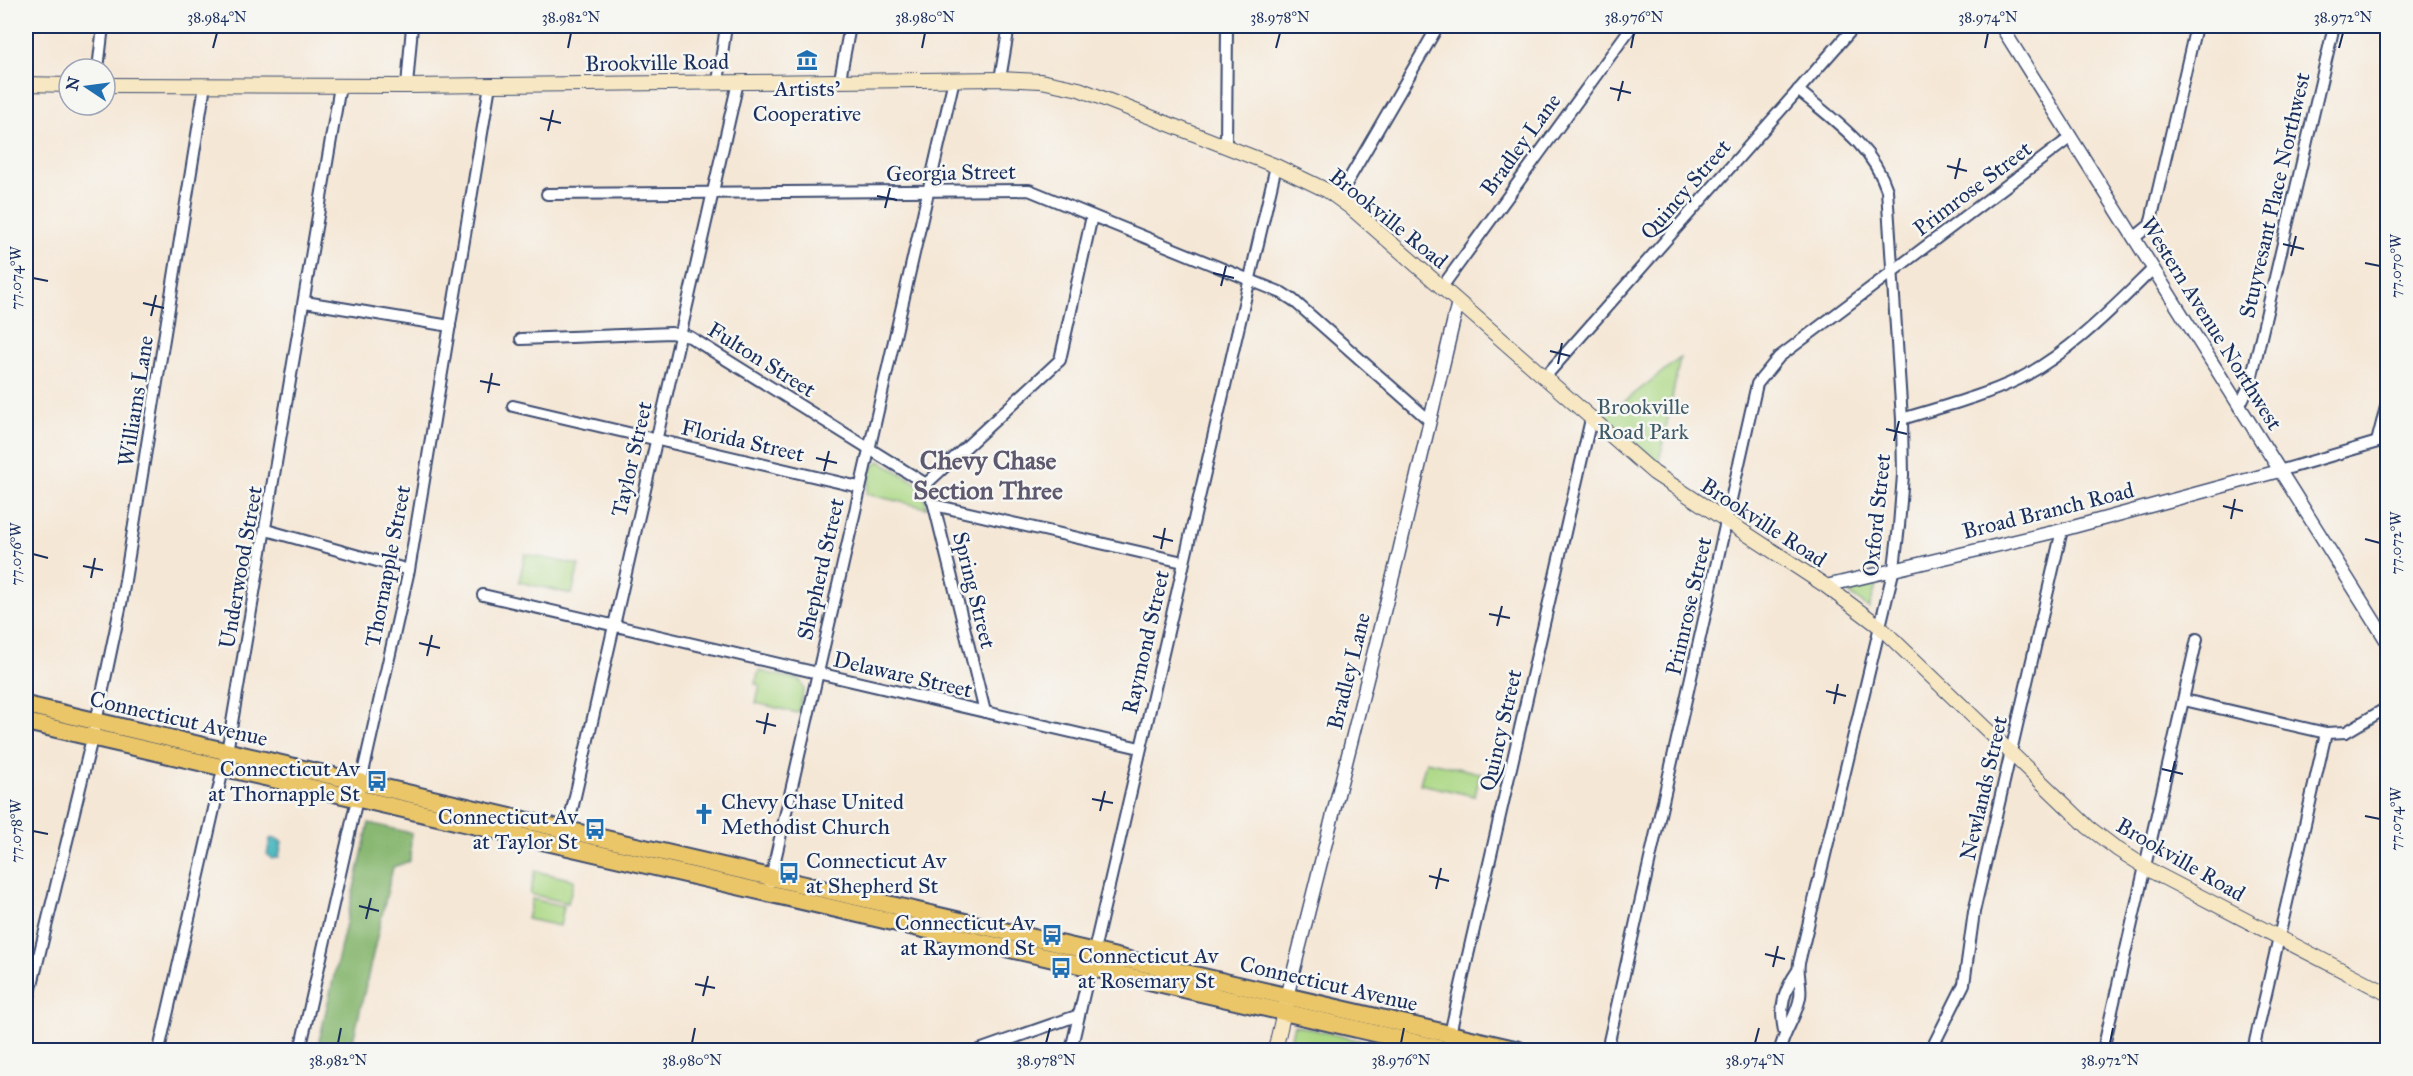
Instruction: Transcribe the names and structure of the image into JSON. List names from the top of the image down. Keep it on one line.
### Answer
{"streets":{"main road":["Brookville Road","Bradley Lane","Connecticut Avenue"],"street":["Georgia Street","Primrose Street","Quincy Street","Stuyvesant Place Northwest","Western Avenue Northwest","Fulton Street","Williams Lane","Florida Street","Taylor Street","Broad Branch Road","Oxford Street","Thornapple Street","Underwood Street","Shepherd Street","Spring Street","Raymond Street","Delaware Street","Newlands Street"]},"crossings":[["Brookville Road","Bradley Lane"],["Brookville Road","Primrose Street"],["Brookville Road","Quincy Street"],["Brookville Road","Williams Lane"],["Brookville Road","Taylor Street"],["Brookville Road","Broad Branch Road"],["Brookville Road","Oxford Street"],["Brookville Road","Thornapple Street"],["Brookville Road","Underwood Street"],["Brookville Road","Shepherd Street"],["Brookville Road","Raymond Street"],["Brookville Road","Newlands Street"],["Bradley Lane","Georgia Street"],["Bradley Lane","Connecticut Avenue"],["Georgia Street","Taylor Street"],["Georgia Street","Shepherd Street"],["Georgia Street","Raymond Street"],["Primrose Street","Western Avenue Northwest"],["Primrose Street","Oxford Street"],["Quincy Street","Oxford Street"],["Quincy Street","Connecticut Avenue"],["Stuyvesant Place Northwest","Western Avenue Northwest"],["Western Avenue Northwest","Broad Branch Road"],["Fulton Street","Taylor Street"],["Fulton Street","Shepherd Street"],["Fulton Street","Spring Street"],["Williams Lane","Connecticut Avenue"],["Florida Street","Taylor Street"],["Florida Street","Shepherd Street"],["Taylor Street","Delaware Street"],["Taylor Street","Connecticut Avenue"],["Broad Branch Road","Oxford Street"],["Broad Branch Road","Newlands Street"],["Thornapple Street","Connecticut Avenue"],["Underwood Street","Connecticut Avenue"],["Shepherd Street","Delaware Street"],["Shepherd Street","Connecticut Avenue"],["Spring Street","Delaware Street"],["Raymond Street","Delaware Street"],["Raymond Street","Connecticut Avenue"]],"districts":["Chevy Chase Section Three"],"parks":["Brookville Road Park"],"places":{"museum":["Artists' Cooperative"],"bus stop":["Connecticut Av at Thornapple St","Connecticut Av at Taylor St","Connecticut Av at Shepherd St","Connecticut Av at Raymond St","Connecticut Av at Rosemary St"],"church":["Chevy Chase United Methodist Church"]},"north":"left","coordinates":["38.984°N","38.982°N","38.980°N","38.978°N","38.976°N","38.974°N","38.972°N","77.070°W","77.074°W","77.072°W","77.076°W","77.078°W"]}
